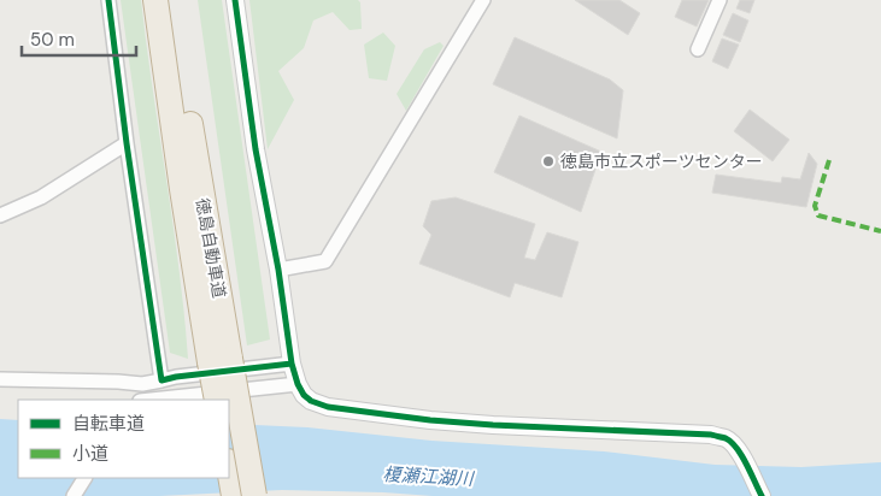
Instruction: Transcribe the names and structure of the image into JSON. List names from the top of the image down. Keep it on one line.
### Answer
{"streets":{"highway":["徳島自動車道"]},"water":["榎瀬江湖川"],"places":["徳島市立スポーツセンター"],"legend":["自転車道","小道"],"scale_bar":"50 m"}
